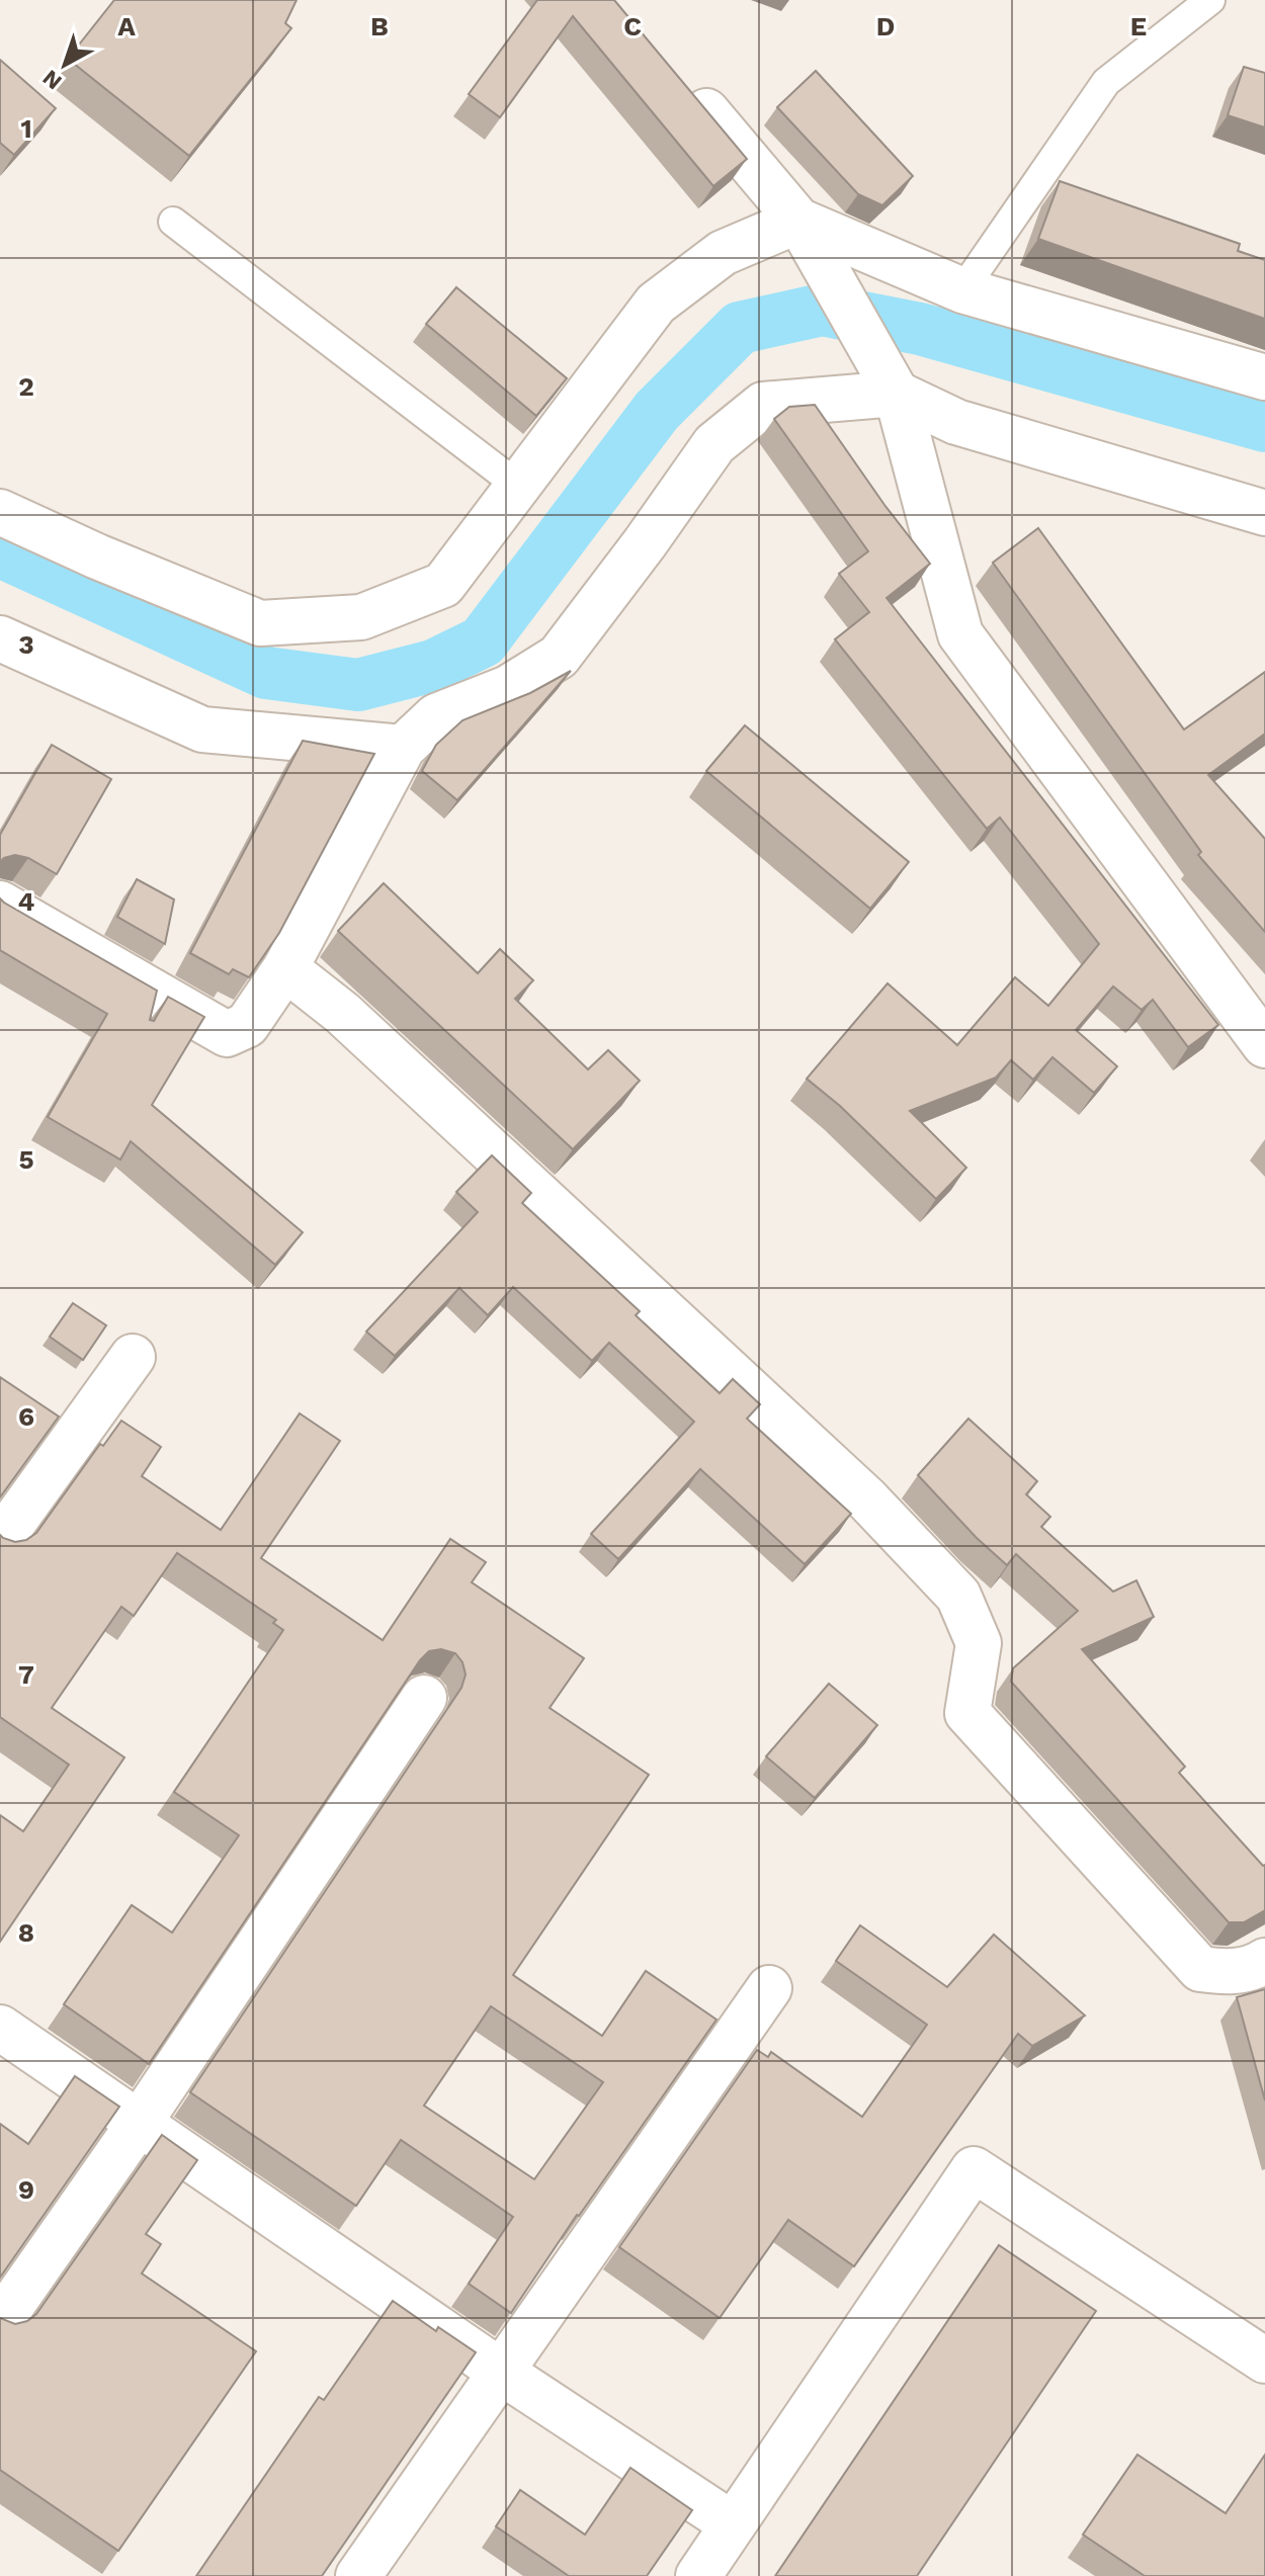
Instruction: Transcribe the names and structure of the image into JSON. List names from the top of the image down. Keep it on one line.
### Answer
{"north":"bottom left","grid":{"columns":["A","B","C","D","E"],"rows":["1","2","3","4","5","6","7","8","9"]}}
